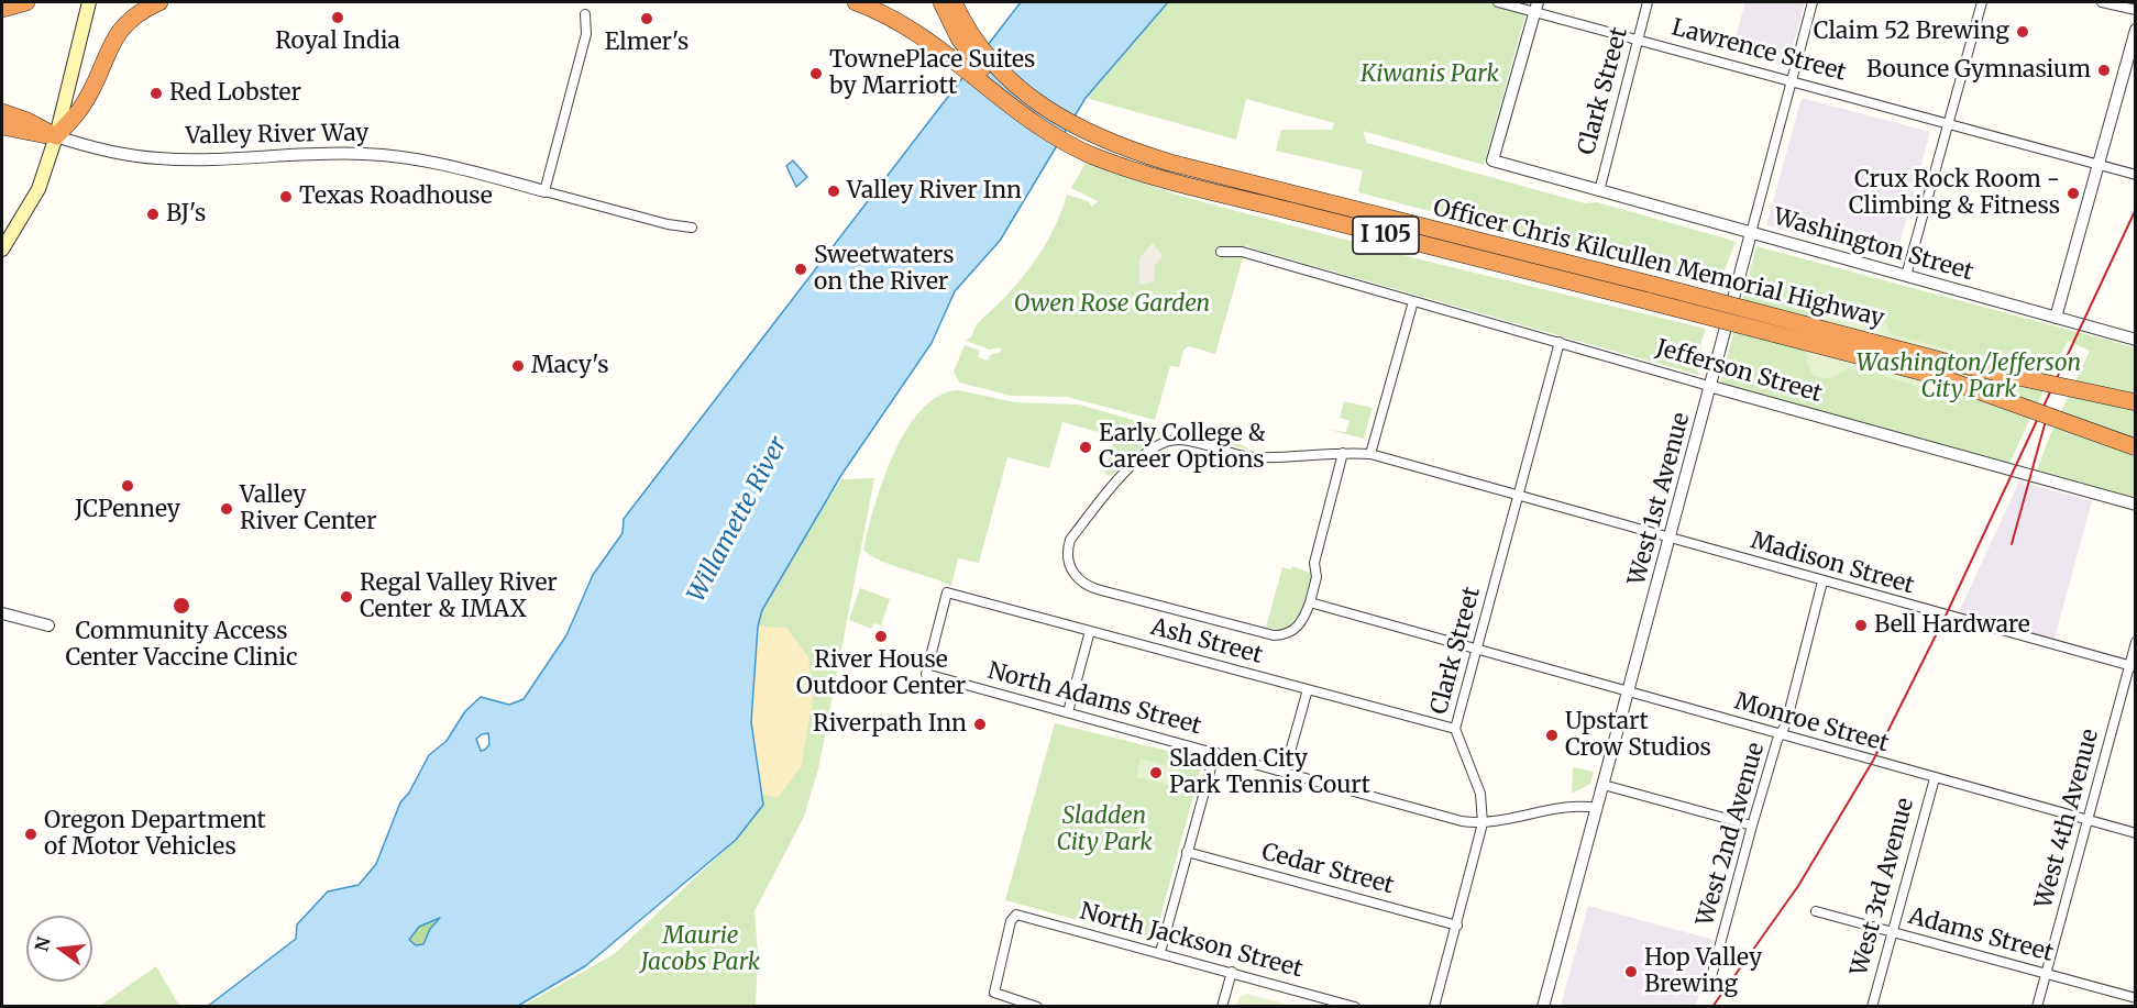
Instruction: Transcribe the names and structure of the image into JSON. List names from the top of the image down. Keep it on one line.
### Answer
{"streets":{"highway":["I 105","Officer Chris Kilcullen Memorial Highway"],"street":["Lawrence Street","Clark Street","Valley River Way","Washington Street","Jefferson Street","West 1st Avenue","Madison Street","Ash Street","North Adams Street","Monroe Street","West 4th Avenue","West 2nd Avenue","Cedar Street","West 3rd Avenue","Adams Street","North Jackson Street"]},"crossings":[["Lawrence Street","Clark Street"],["Lawrence Street","Washington Street"],["Lawrence Street","West 1st Avenue"],["Clark Street","Washington Street"],["Clark Street","Jefferson Street"],["Clark Street","Madison Street"],["Clark Street","Ash Street"],["Clark Street","North Adams Street"],["Clark Street","Monroe Street"],["Clark Street","Cedar Street"],["I 105","Officer Chris Kilcullen Memorial Highway"],["Washington Street","West 1st Avenue"],["Jefferson Street","West 1st Avenue"],["West 1st Avenue","Madison Street"],["West 1st Avenue","Monroe Street"],["Madison Street","Monroe Street"],["Madison Street","West 4th Avenue"],["Madison Street","West 2nd Avenue"],["Ash Street","North Adams Street"],["Monroe Street","West 4th Avenue"],["Monroe Street","West 2nd Avenue"],["Monroe Street","West 3rd Avenue"],["West 4th Avenue","Adams Street"],["West 3rd Avenue","Adams Street"]],"water":["Willamette River"],"parks":["Kiwanis Park","Owen Rose Garden","Washington/Jefferson City Park","Sladden City Park","Maurie Jacobs Park"],"places":["Royal India","Elmer's","Claim 52 Brewing","Bounce Gymnasium","TownePlace Suites by Marriott","Red Lobster","Valley River Inn","Crux Rock Room - Climbing & Fitness","Texas Roadhouse","BJ's","Sweetwaters on the River","Macy's","Early College & Career Options","JCPenney","Valley River Center","Regal Valley River Center & IMAX","Community Access Center Vaccine Clinic","Bell Hardware","River House Outdoor Center","Riverpath Inn","Upstart Crow Studios","Sladden City Park Tennis Court","Oregon Department of Motor Vehicles","Hop Valley Brewing"],"north":"left"}
